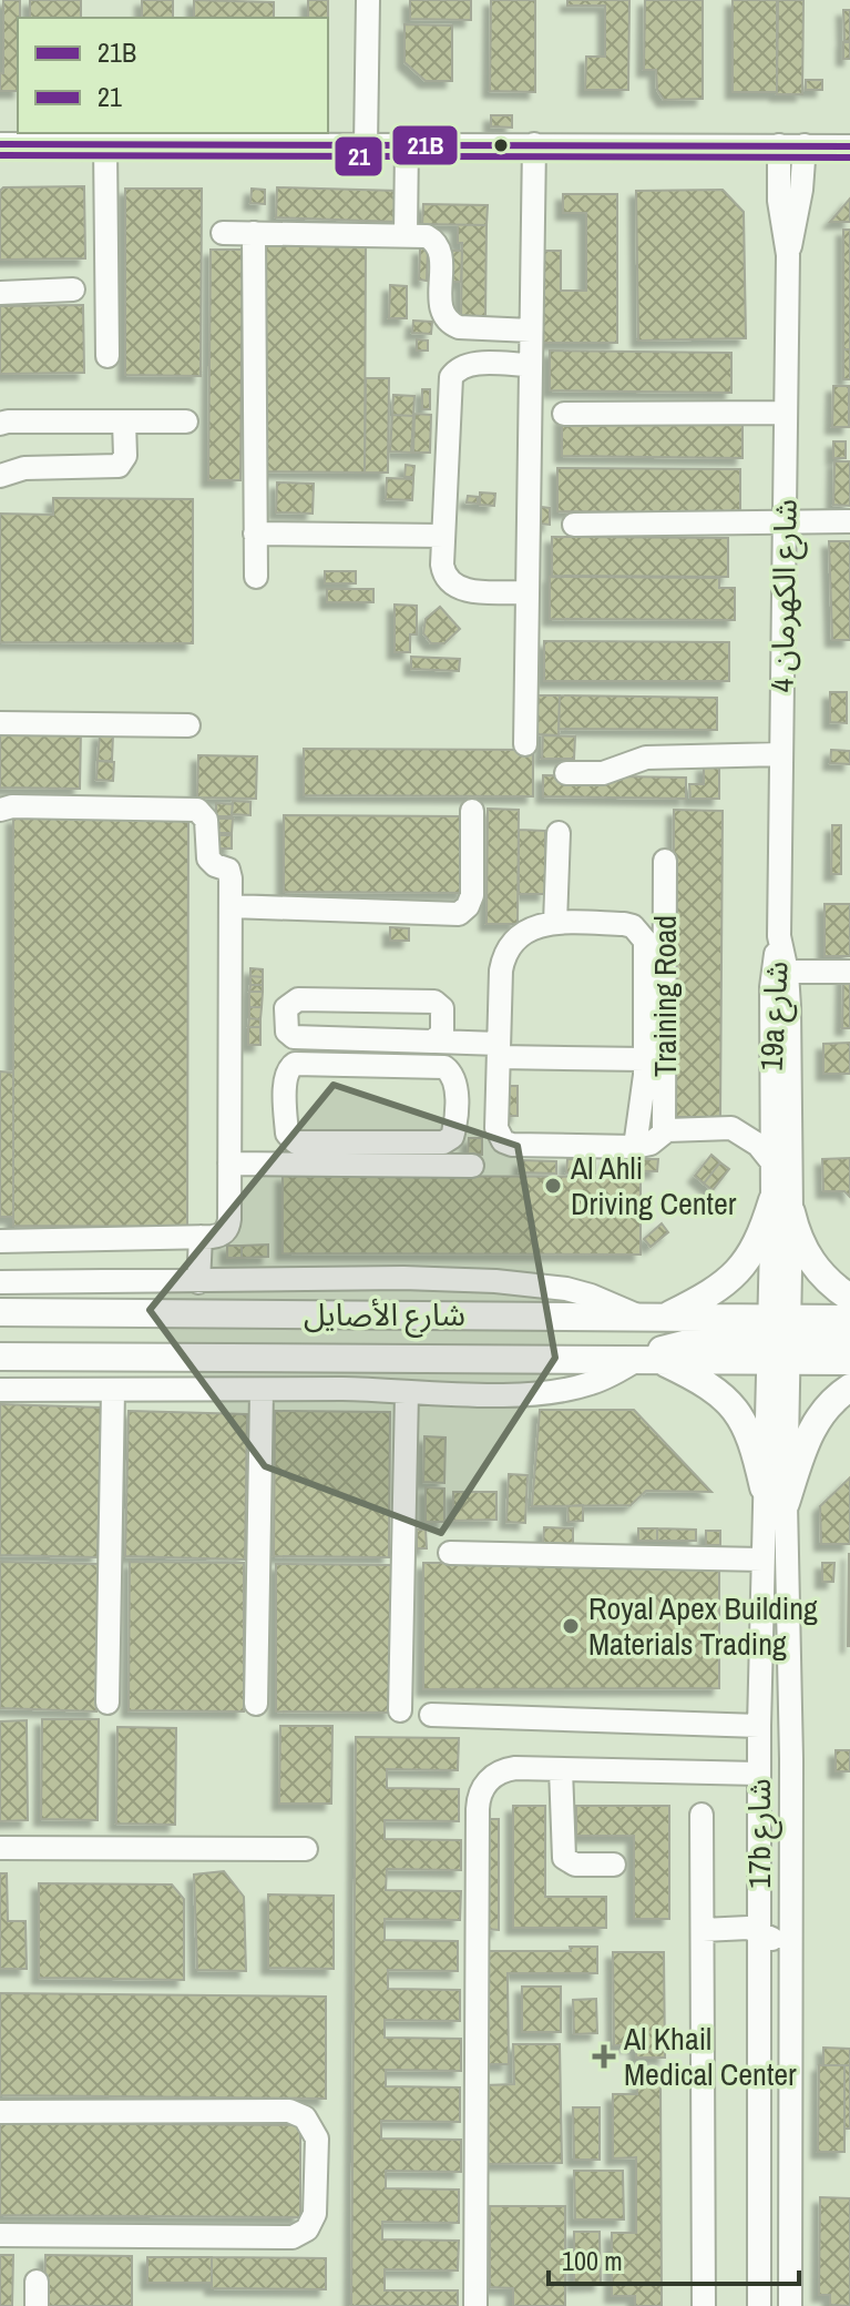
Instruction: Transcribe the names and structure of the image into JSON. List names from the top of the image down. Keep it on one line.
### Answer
{"streets":{"main road":["شارع الأصايل"],"street":["شارع الكهرمان 4","Training Road","19a شارع","17b شارع"]},"crossings":[["شارع الكهرمان 4","19a شارع"],["19a شارع","شارع الأصايل"],["19a شارع","17b شارع"],["شارع الأصايل","17b شارع"]],"places":{"other":["Al Ahli Driving Center","Royal Apex Building Materials Trading"],"health":["Al Khail Medical Center"]},"lines":["transit line 21B","transit line 21"],"legend":["21B","21"],"scale_bar":"100 m"}
